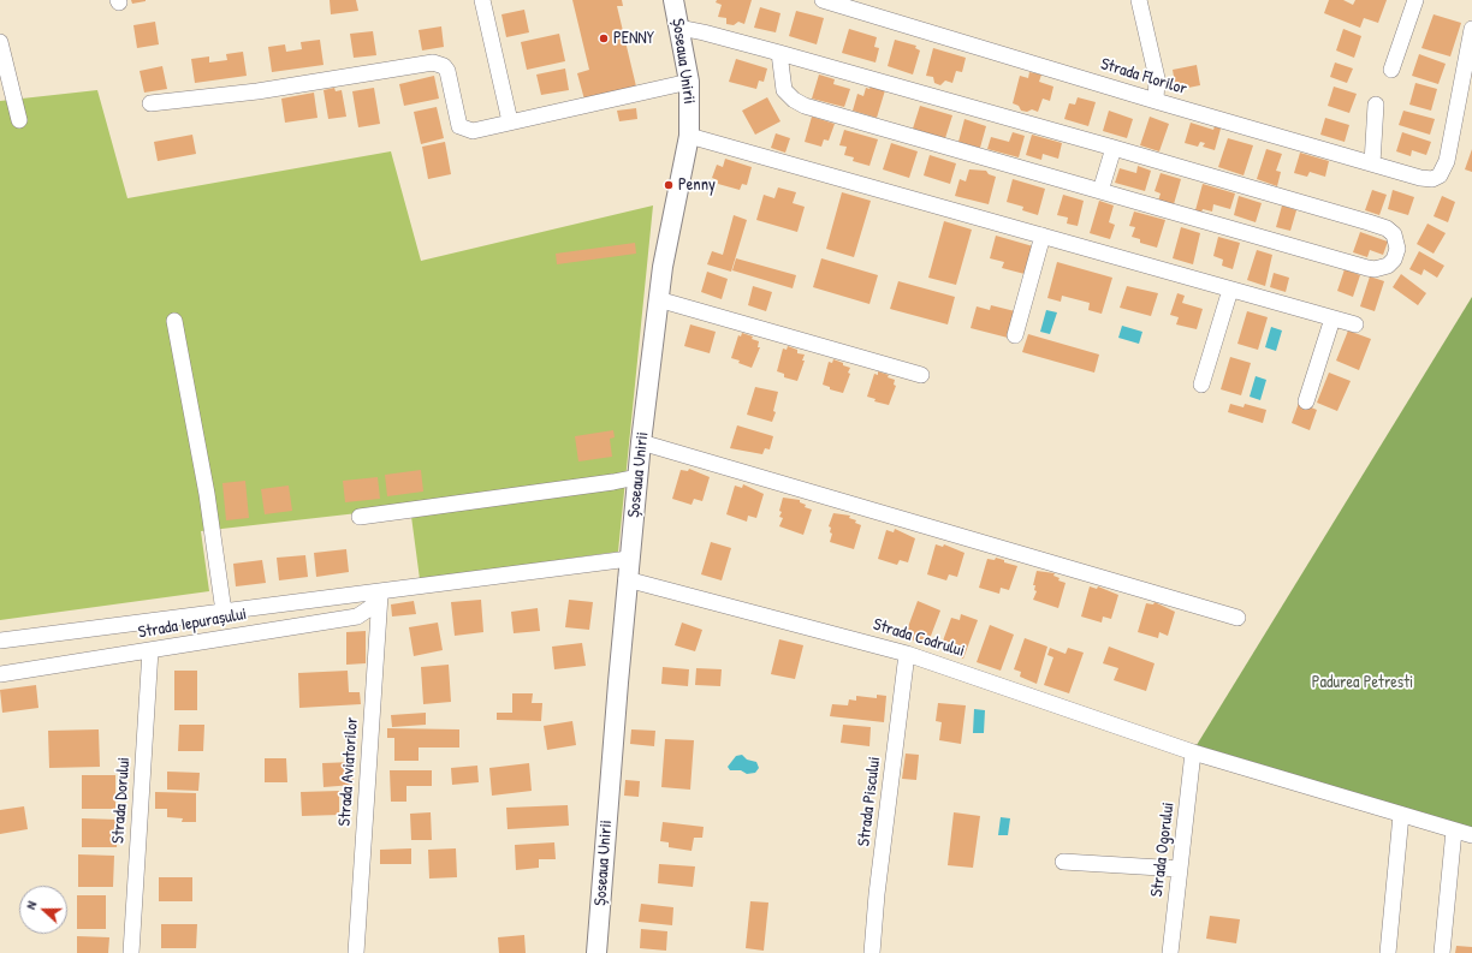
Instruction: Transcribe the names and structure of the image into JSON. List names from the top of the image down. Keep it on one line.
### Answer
{"streets":{"main road":["Șoseaua Unirii"],"street":["Strada Florilor","Strada Iepurașului","Strada Codrului","Strada Aviatorilor","Strada Dorului","Strada Piscului","Strada Ogorului"]},"crossings":[["Șoseaua Unirii","Strada Iepurașului"],["Șoseaua Unirii","Strada Codrului"],["Strada Iepurașului","Strada Aviatorilor"],["Strada Iepurașului","Strada Dorului"],["Strada Codrului","Strada Piscului"],["Strada Codrului","Strada Ogorului"]],"parks":["Padurea Petresti"],"places":["PENNY","Penny"],"north":"left"}
